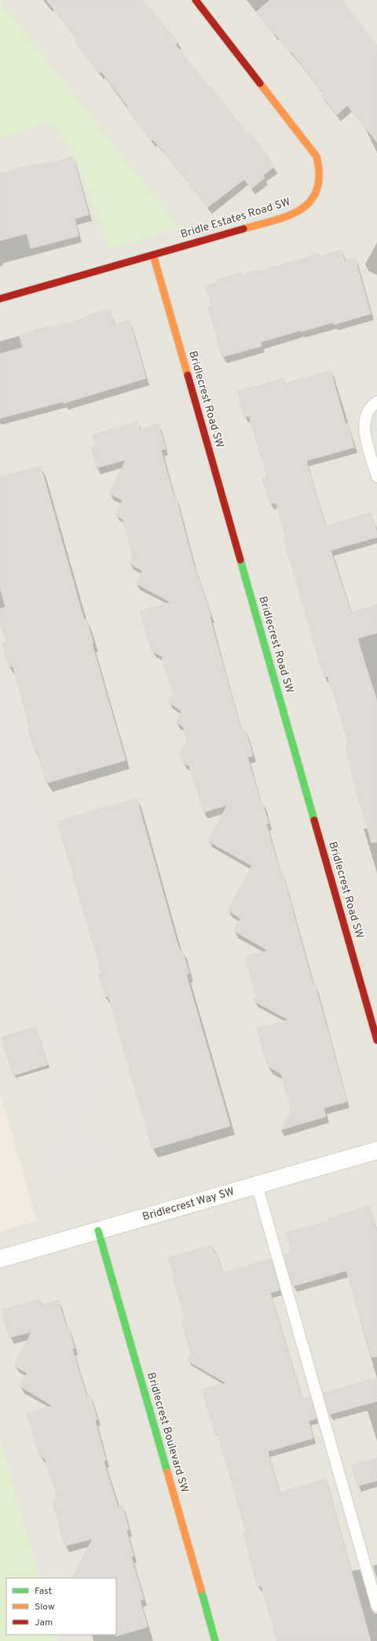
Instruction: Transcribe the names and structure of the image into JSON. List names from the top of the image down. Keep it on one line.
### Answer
{"streets":{"street":["Bridle Estates Road SW","Bridlecrest Road SW","Bridlecrest Way SW","Bridlecrest Boulevard SW"]},"crossings":[["Bridle Estates Road SW","Bridlecrest Road SW"],["Bridlecrest Way SW","Bridlecrest Boulevard SW"]],"legend":["Fast","Slow","Jam"]}
